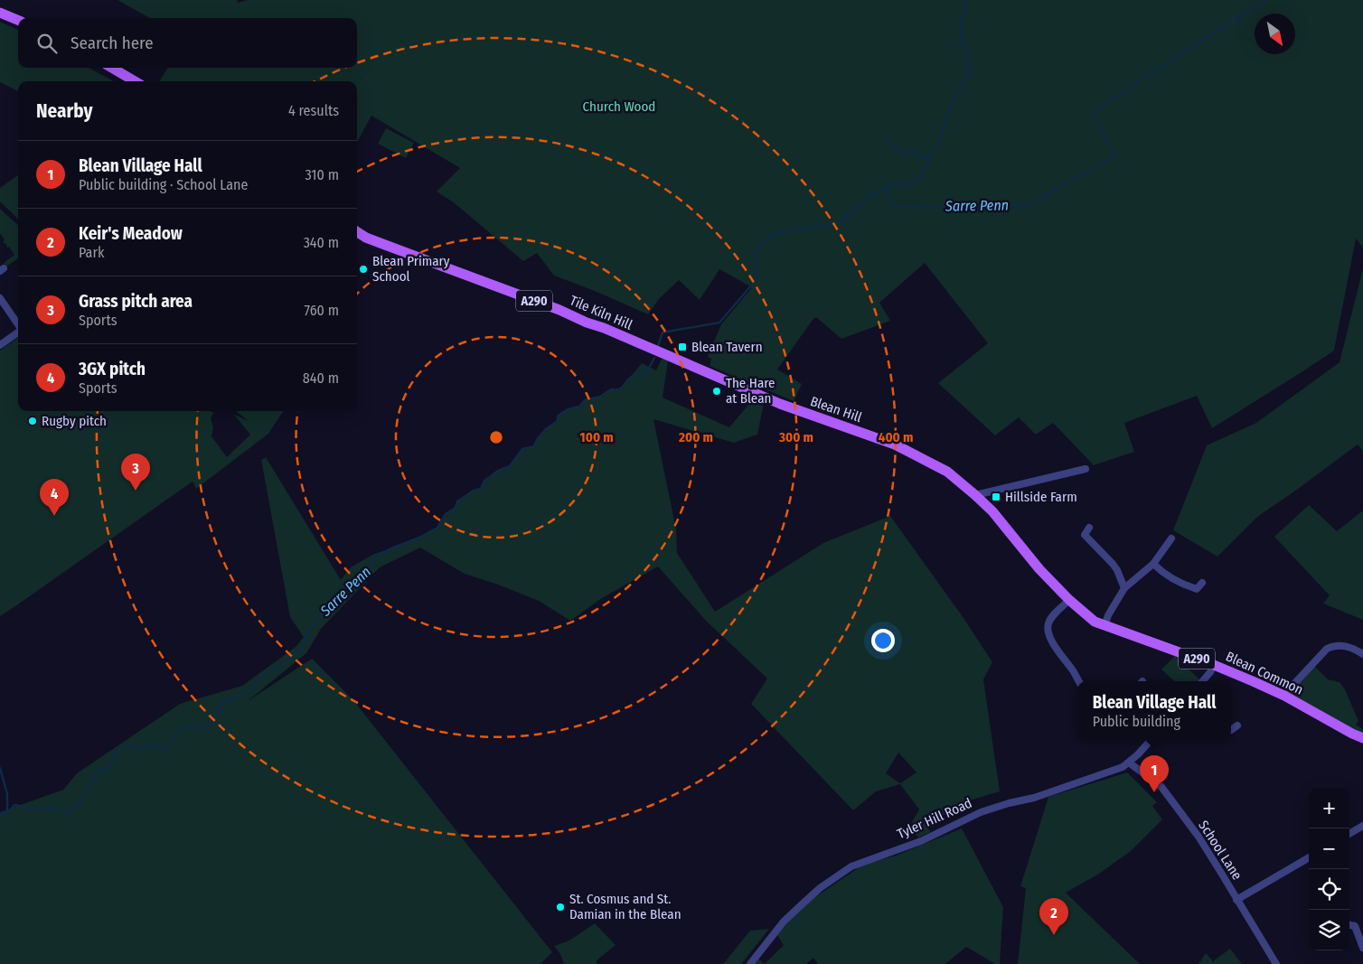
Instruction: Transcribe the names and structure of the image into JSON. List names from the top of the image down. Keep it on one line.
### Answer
{"streets":{"main road":["A290","Tile Kiln Hill","Blean Hill","Blean Common"],"street":["Tyler Hill Road","School Lane"]},"crossings":[["Tile Kiln Hill","Blean Hill"],["Blean Hill","Blean Common"],["Tyler Hill Road","School Lane"]],"water":["Sarre Penn"],"parks":["Church Wood"],"places":{"other":["Blean Primary School","The Hare at Blean","Rugby pitch","St. Cosmus and St. Damian in the Blean"],"transit":["Blean Tavern","Hillside Farm"]},"north":"bottom right","page":{"search":"Search here","heading":["Nearby","4 results"],"list":[{"mark":"1","name":"Blean Village Hall","note":"Public building · School Lane","value":"310 m"},{"mark":"2","name":"Keir's Meadow","note":"Park","value":"340 m"},{"mark":"3","name":"Grass pitch area","note":"Sports","value":"760 m"},{"mark":"4","name":"3GX pitch","note":"Sports","value":"840 m"}],"pins":["3","4","1","2"],"popup":["Blean Village Hall","Public building"],"map_buttons":["+","−"]},"rings":["100 m","200 m","300 m","400 m"]}
